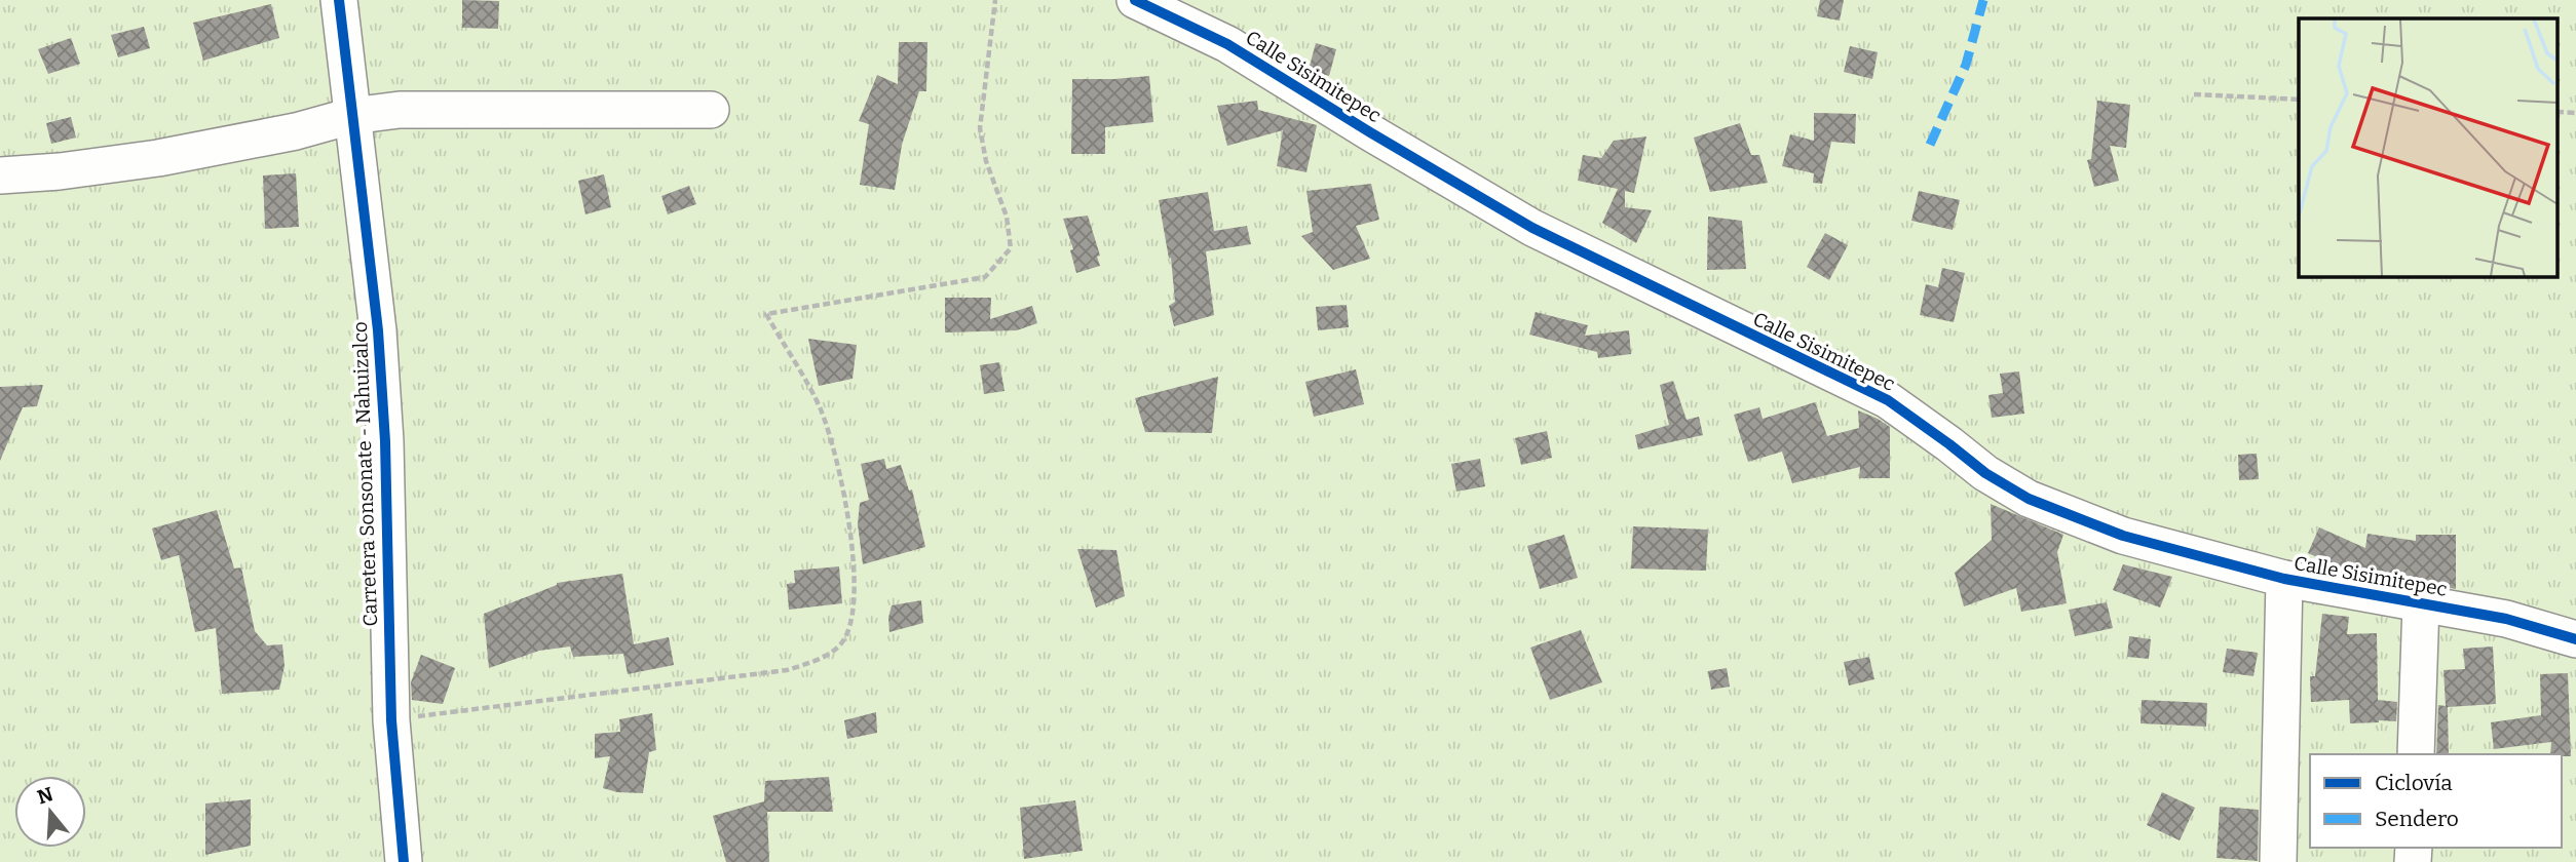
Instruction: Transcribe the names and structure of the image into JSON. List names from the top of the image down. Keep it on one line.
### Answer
{"streets":{"street":["Calle Sisimitepec","Carretera Sonsonate - Nahuizalco"]},"legend":["Ciclovía","Sendero"],"north":"top"}
